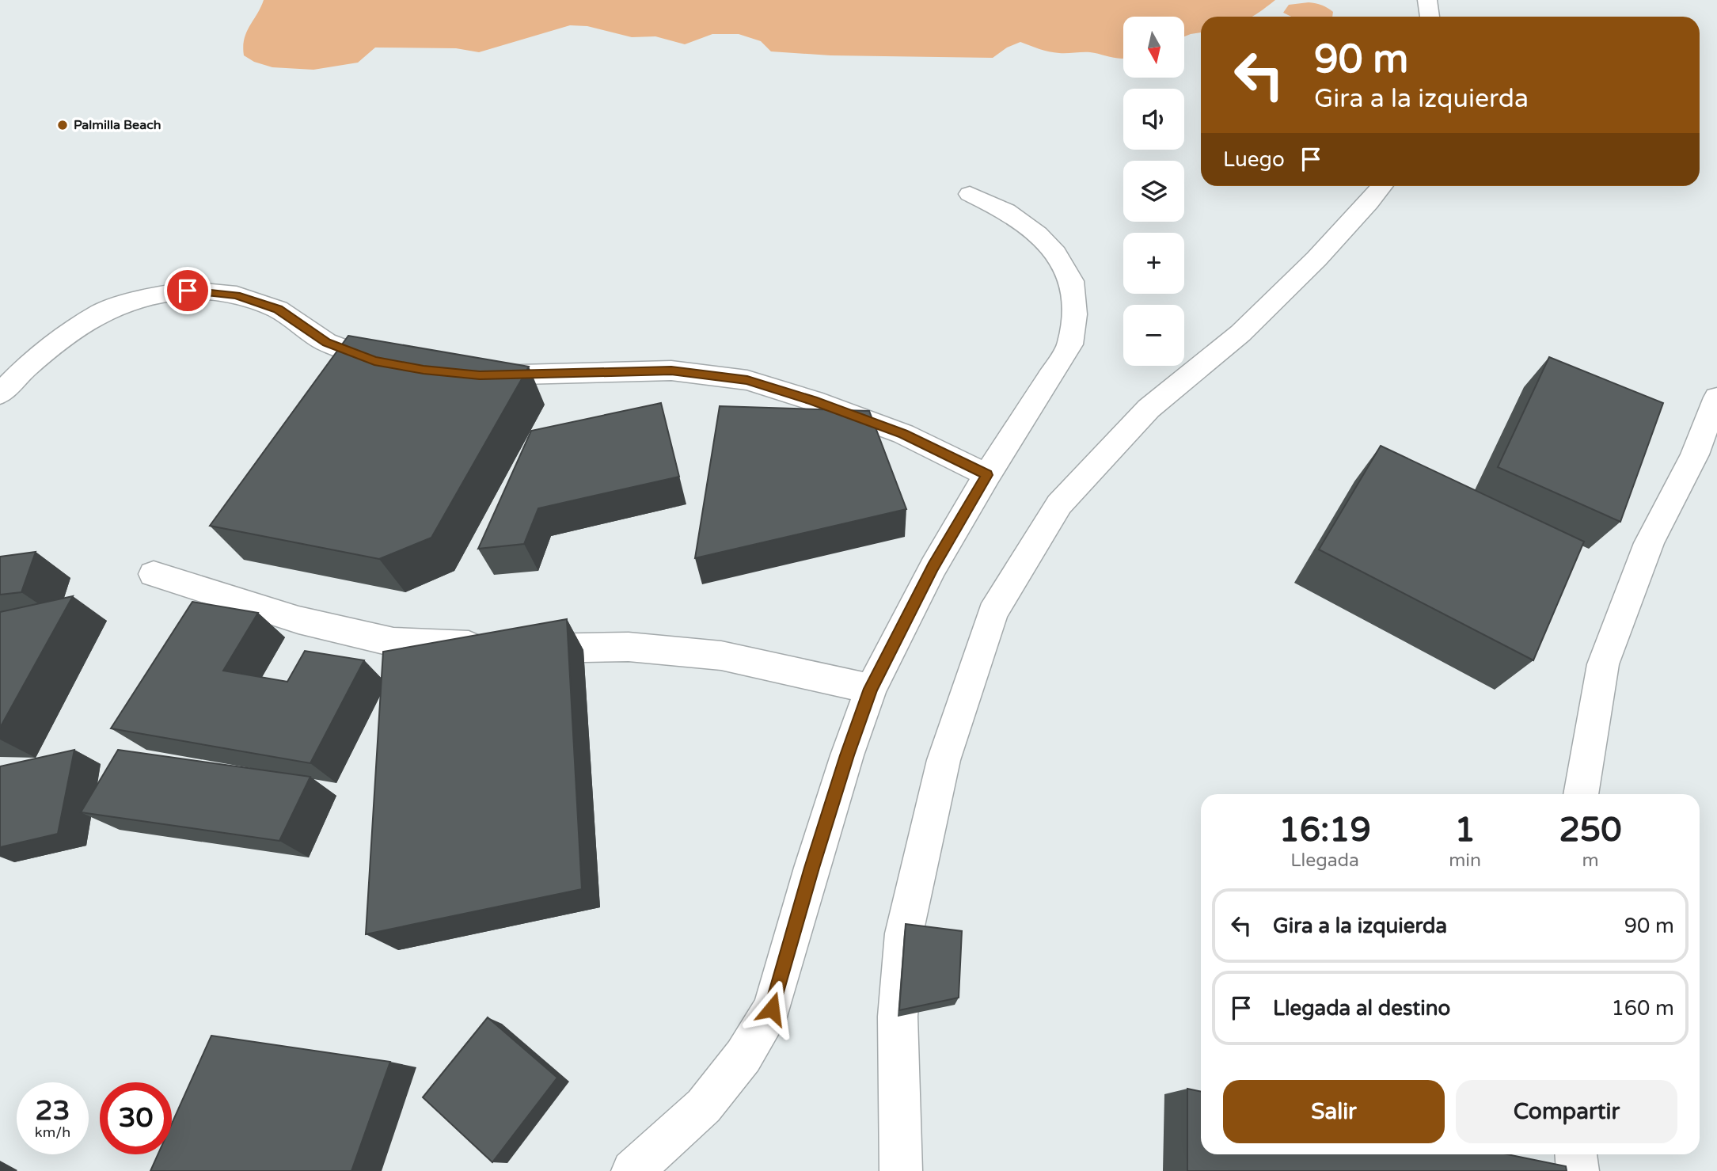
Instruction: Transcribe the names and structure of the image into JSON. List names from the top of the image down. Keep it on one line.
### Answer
{"places":["Palmilla Beach"],"north":"bottom","page":{"map_buttons":["+","−"],"turn":["90 m","Gira a la izquierda"],"then":"Luego","eta":["16:19","Llegada","1","min","250","m"],"list":[{"name":"Gira a la izquierda","value":"90 m"},{"name":"Llegada al destino","value":"160 m"}],"buttons":["Salir","Compartir"],"speed":"23 km/h","limit":"30"}}
